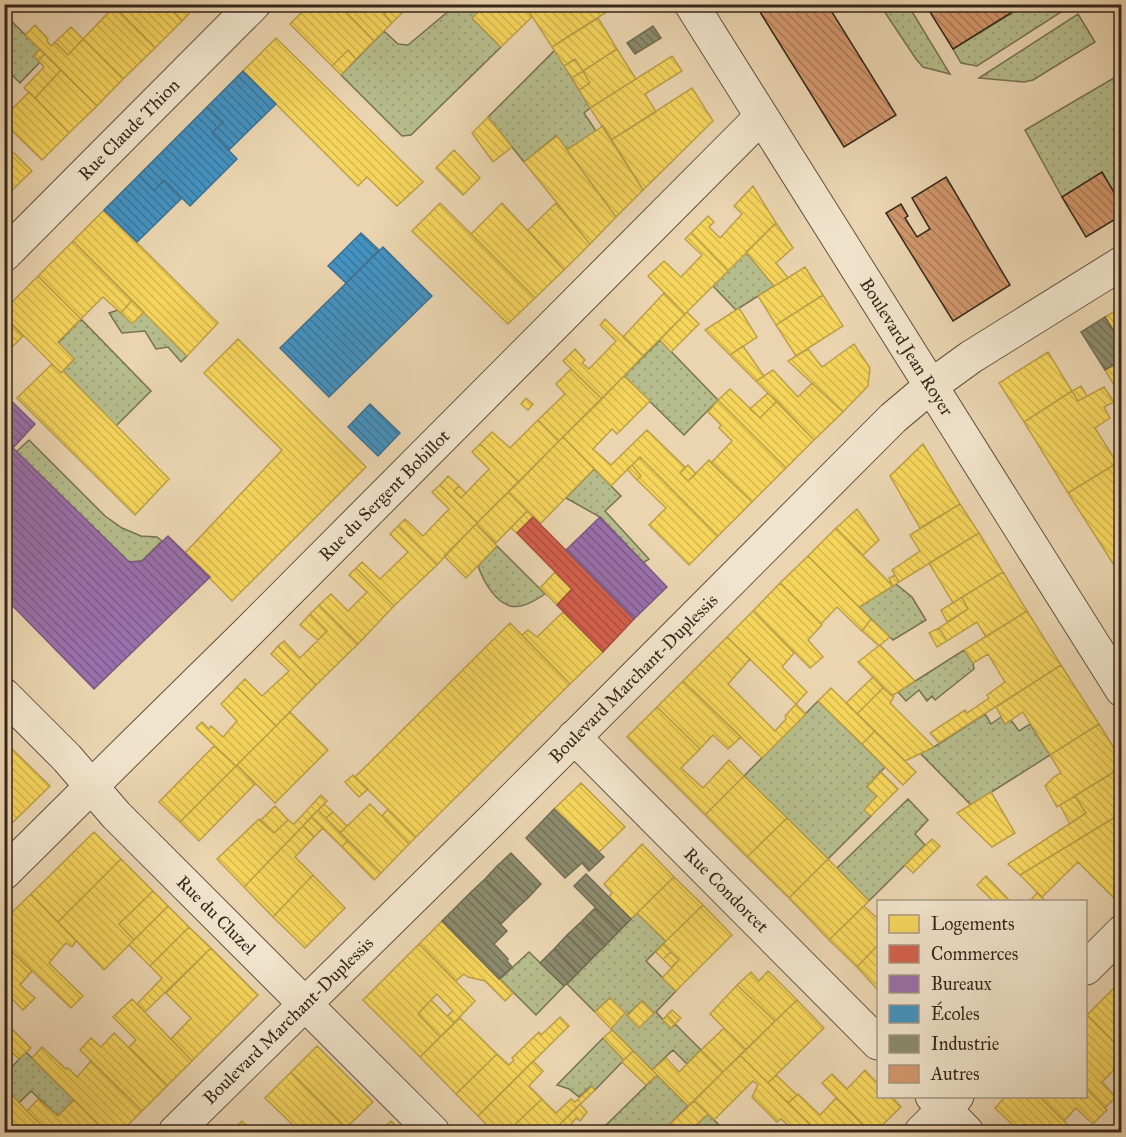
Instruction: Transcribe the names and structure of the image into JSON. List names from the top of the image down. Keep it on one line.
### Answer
{"streets":{"street":["Rue Claude Thion","Boulevard Jean Royer","Rue du Sergent Bobillot","Boulevard Marchant-Duplessis","Rue Condorcet","Rue du Cluzel"]},"crossings":[["Boulevard Jean Royer","Rue du Sergent Bobillot"],["Boulevard Jean Royer","Boulevard Marchant-Duplessis"],["Rue du Sergent Bobillot","Rue du Cluzel"],["Boulevard Marchant-Duplessis","Rue Condorcet"],["Boulevard Marchant-Duplessis","Rue du Cluzel"]],"legend":["Logements","Commerces","Bureaux","Écoles","Industrie","Autres"]}
